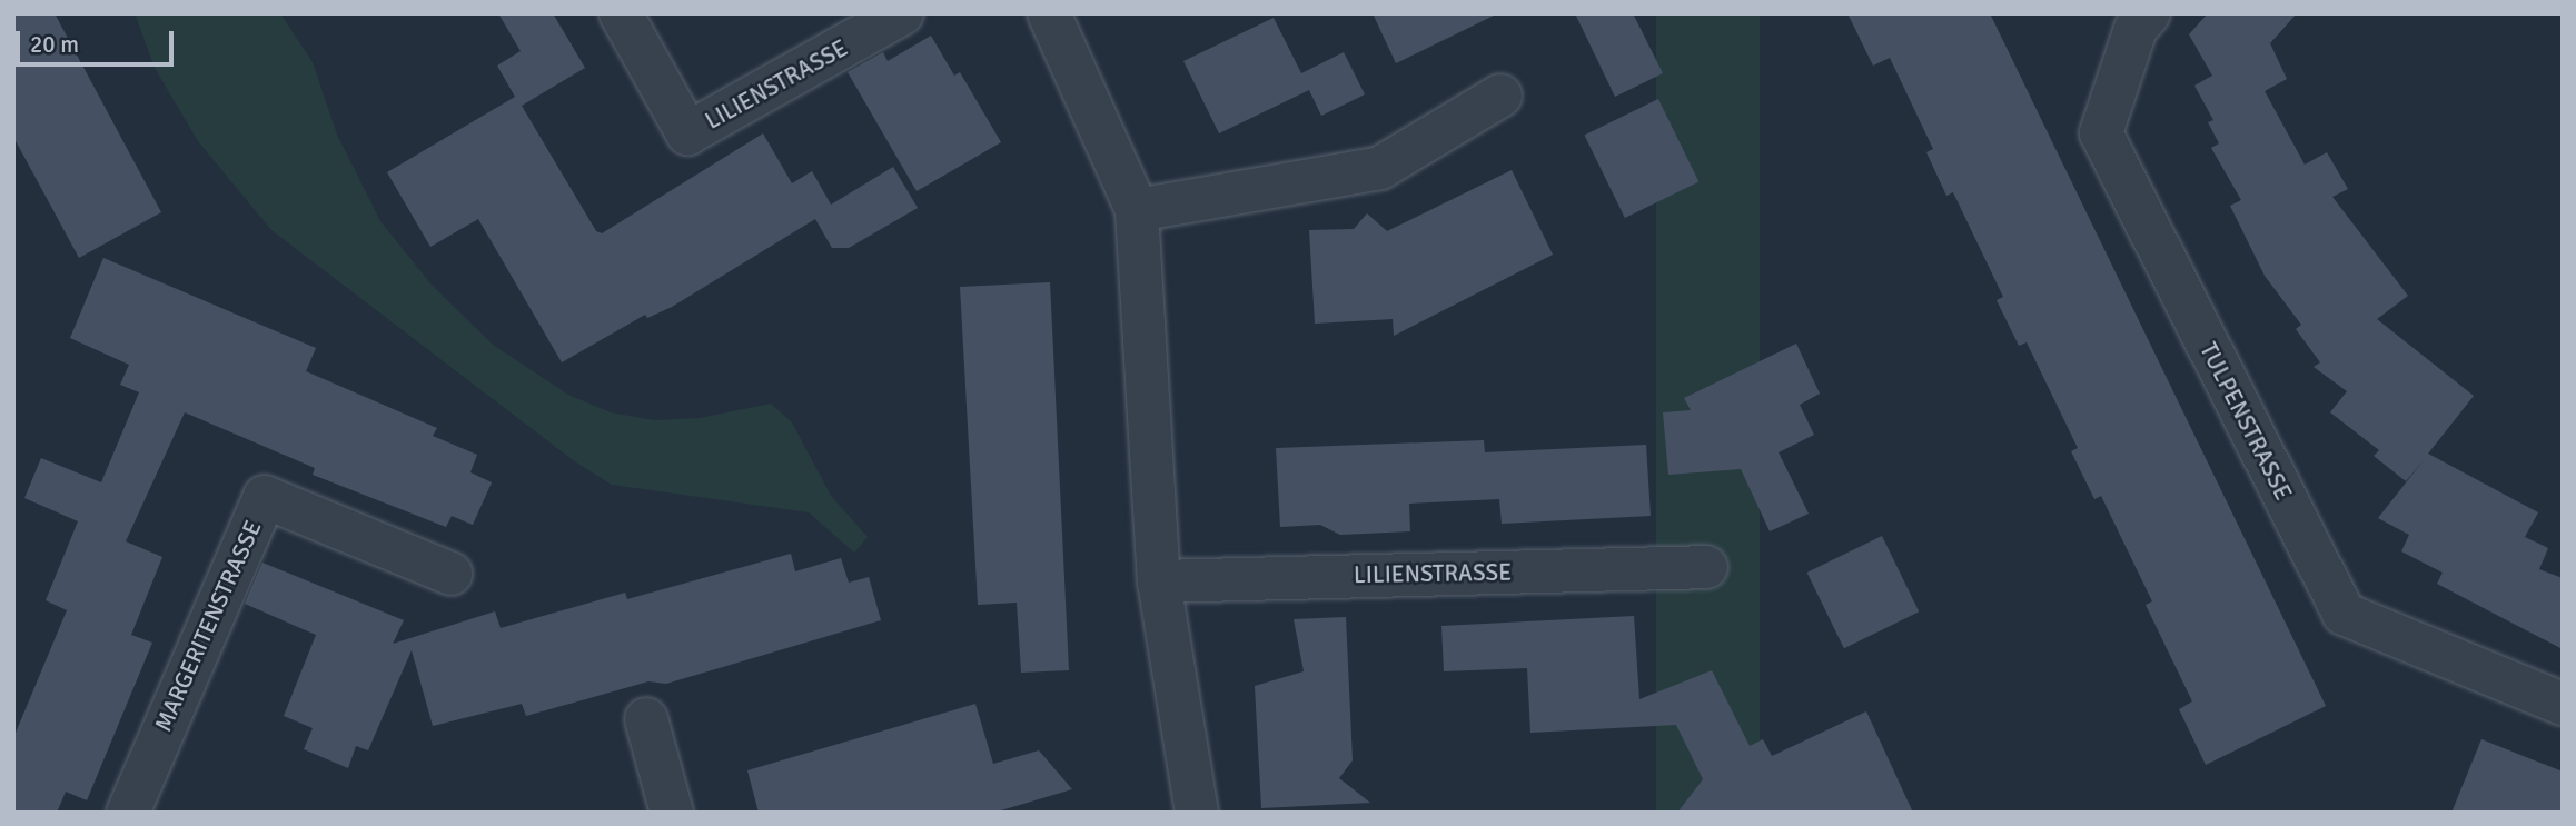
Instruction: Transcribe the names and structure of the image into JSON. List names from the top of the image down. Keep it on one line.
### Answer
{"streets":{"street":["LILIENSTRASSE","TULPENSTRASSE","MARGERITENSTRASSE"]},"scale_bar":"20 m"}
